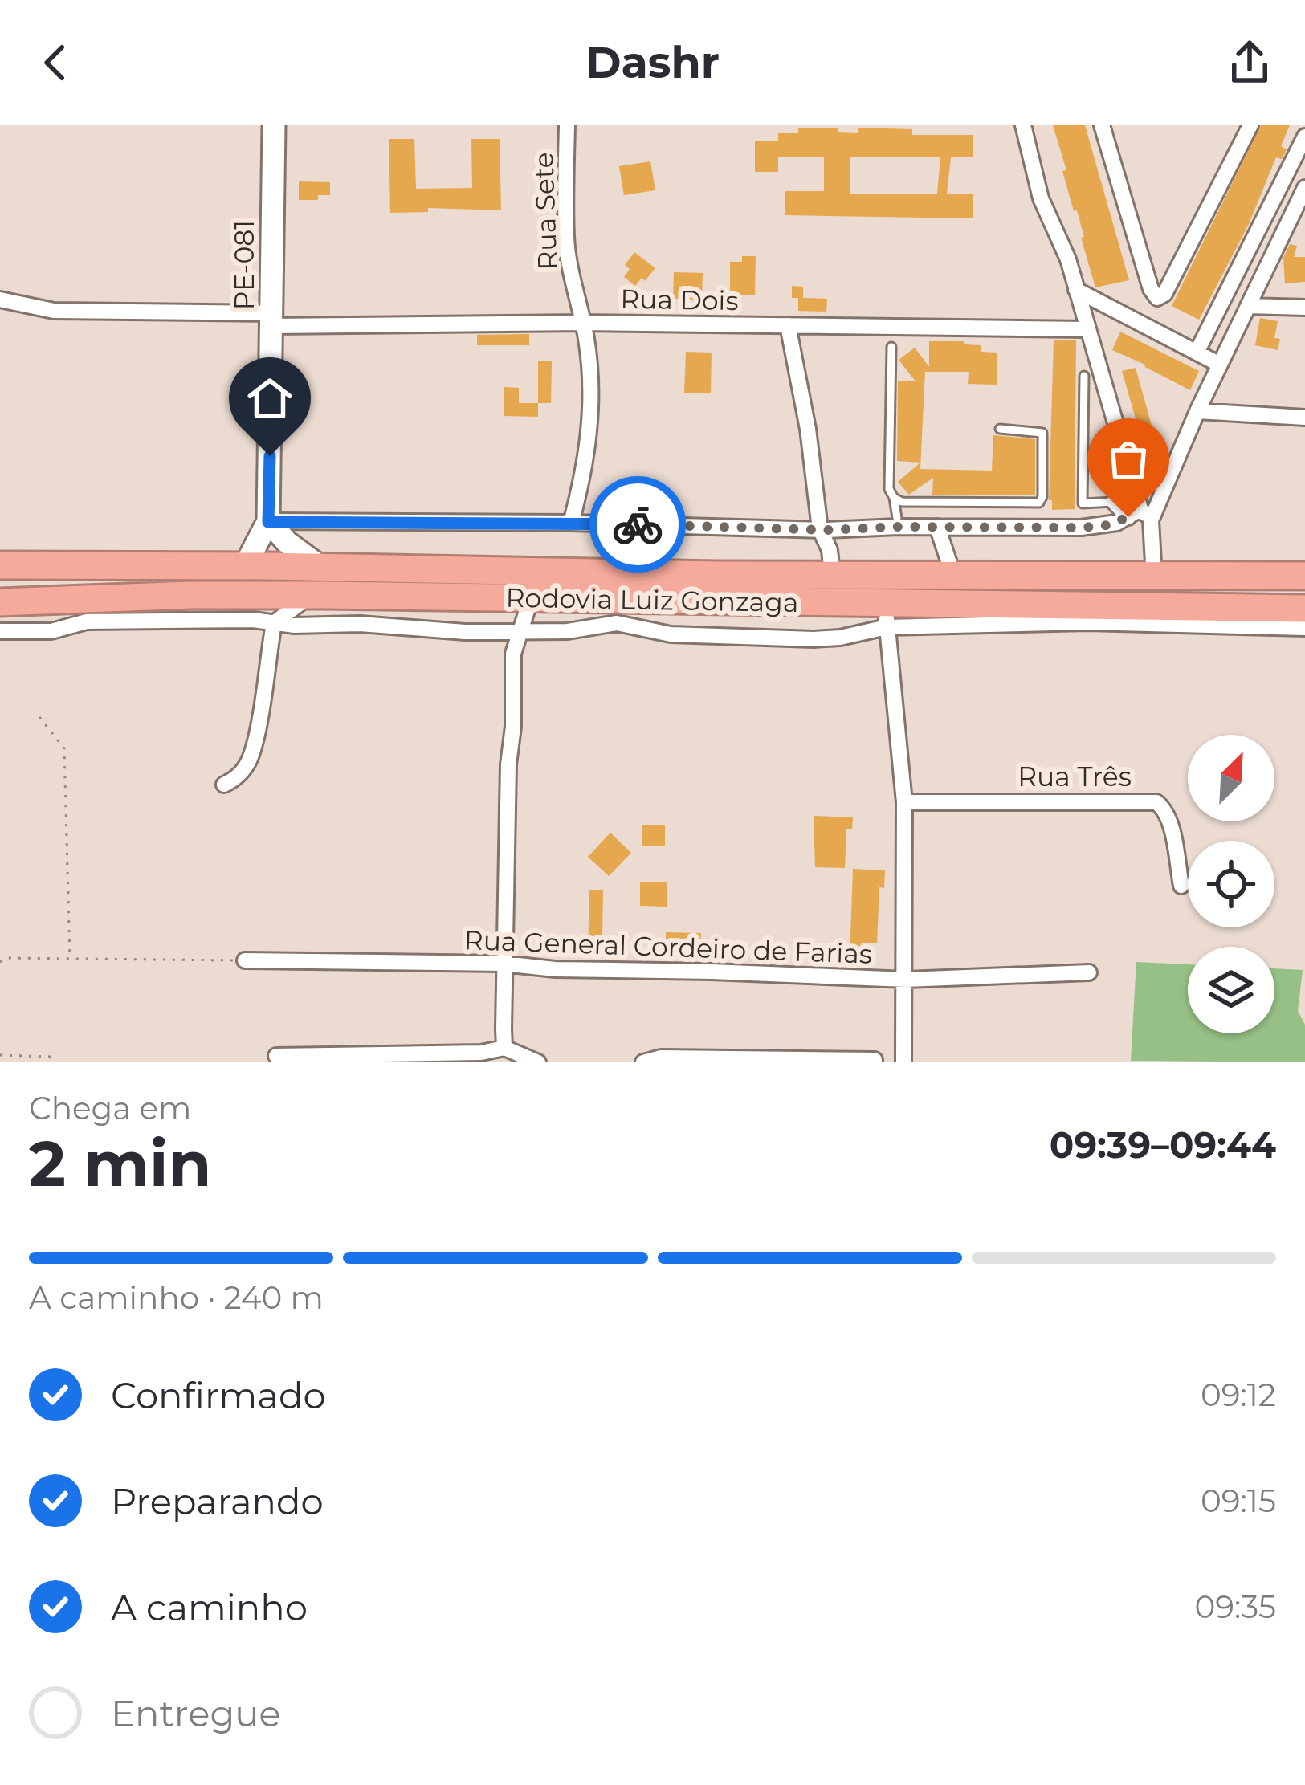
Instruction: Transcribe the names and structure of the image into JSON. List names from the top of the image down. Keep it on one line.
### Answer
{"streets":{"highway":["Rodovia Luiz Gonzaga"],"street":["Rua Sete","PE-081","Rua Dois","Rua Três","Rua General Cordeiro de Farias"]},"crossings":[["Rua Sete","Rua Dois"],["PE-081","Rua Dois"]],"north":"top right","page":{"header":"Dashr","heading":["2 min","Chega em","09:39–09:44"],"bar":"A caminho · 240 m","list":[["Confirmado","09:12"],["Preparando","09:15"],["A caminho","09:35"],"Entregue"]}}
